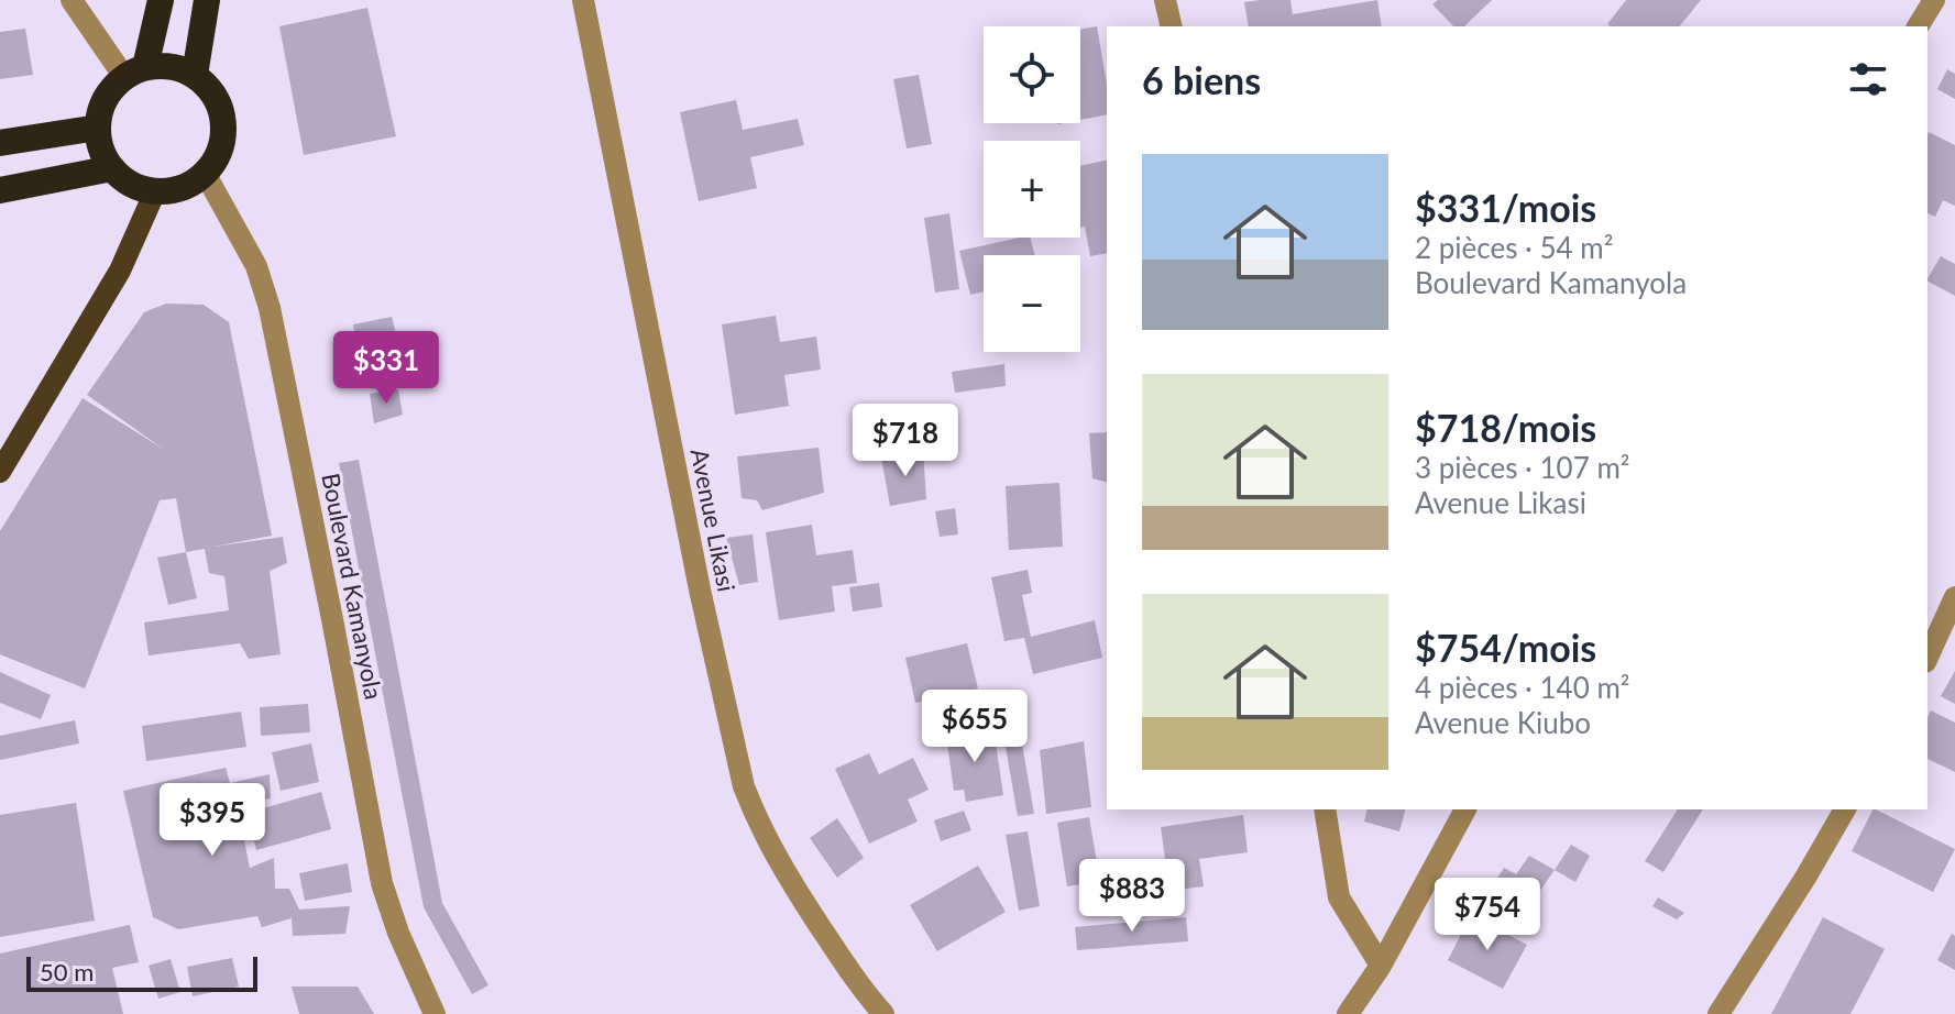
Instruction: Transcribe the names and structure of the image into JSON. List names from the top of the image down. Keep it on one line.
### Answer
{"streets":{"street":["Avenue Likasi","Boulevard Kamanyola"]},"scale_bar":"50 m","page":{"map_buttons":["+","−"],"heading":"6 biens","list":[{"name":"$331/mois","note":"2 pièces · 54 m² · Boulevard Kamanyola"},{"name":"$718/mois","note":"3 pièces · 107 m² · Avenue Likasi"},{"name":"$754/mois","note":"4 pièces · 140 m² · Avenue Kiubo"}],"price":["$331","$718","$655","$395","$883","$754"],"scale":"50 m"}}
